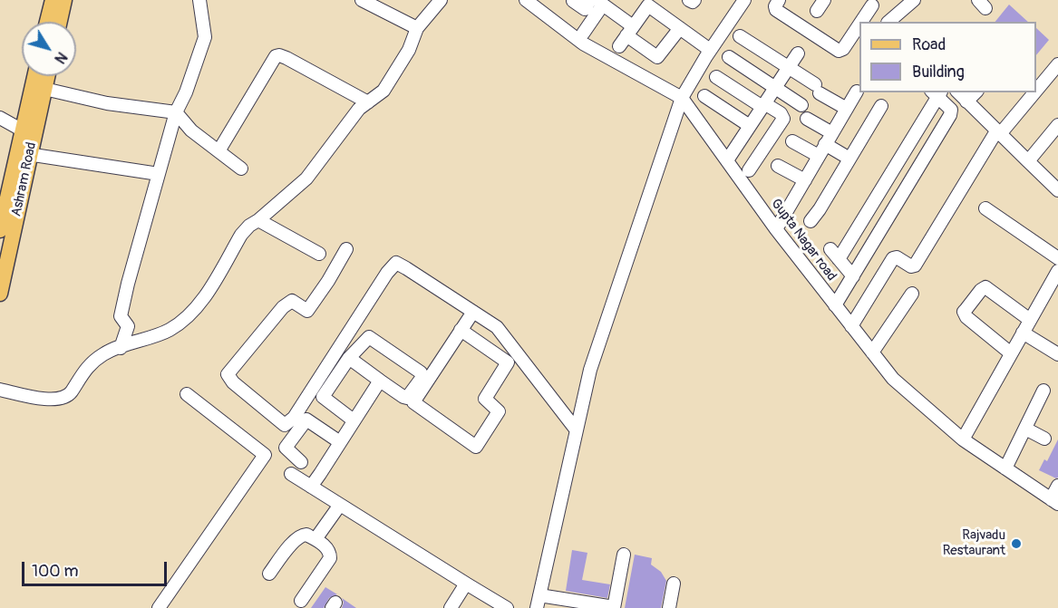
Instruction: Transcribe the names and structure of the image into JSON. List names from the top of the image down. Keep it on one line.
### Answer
{"streets":{"main road":["Ashram Road"],"street":["Gupta Nagar road"]},"places":["Rajvadu Restaurant"],"legend":["Road","Building"],"scale_bar":"100 m","north":"bottom right"}
